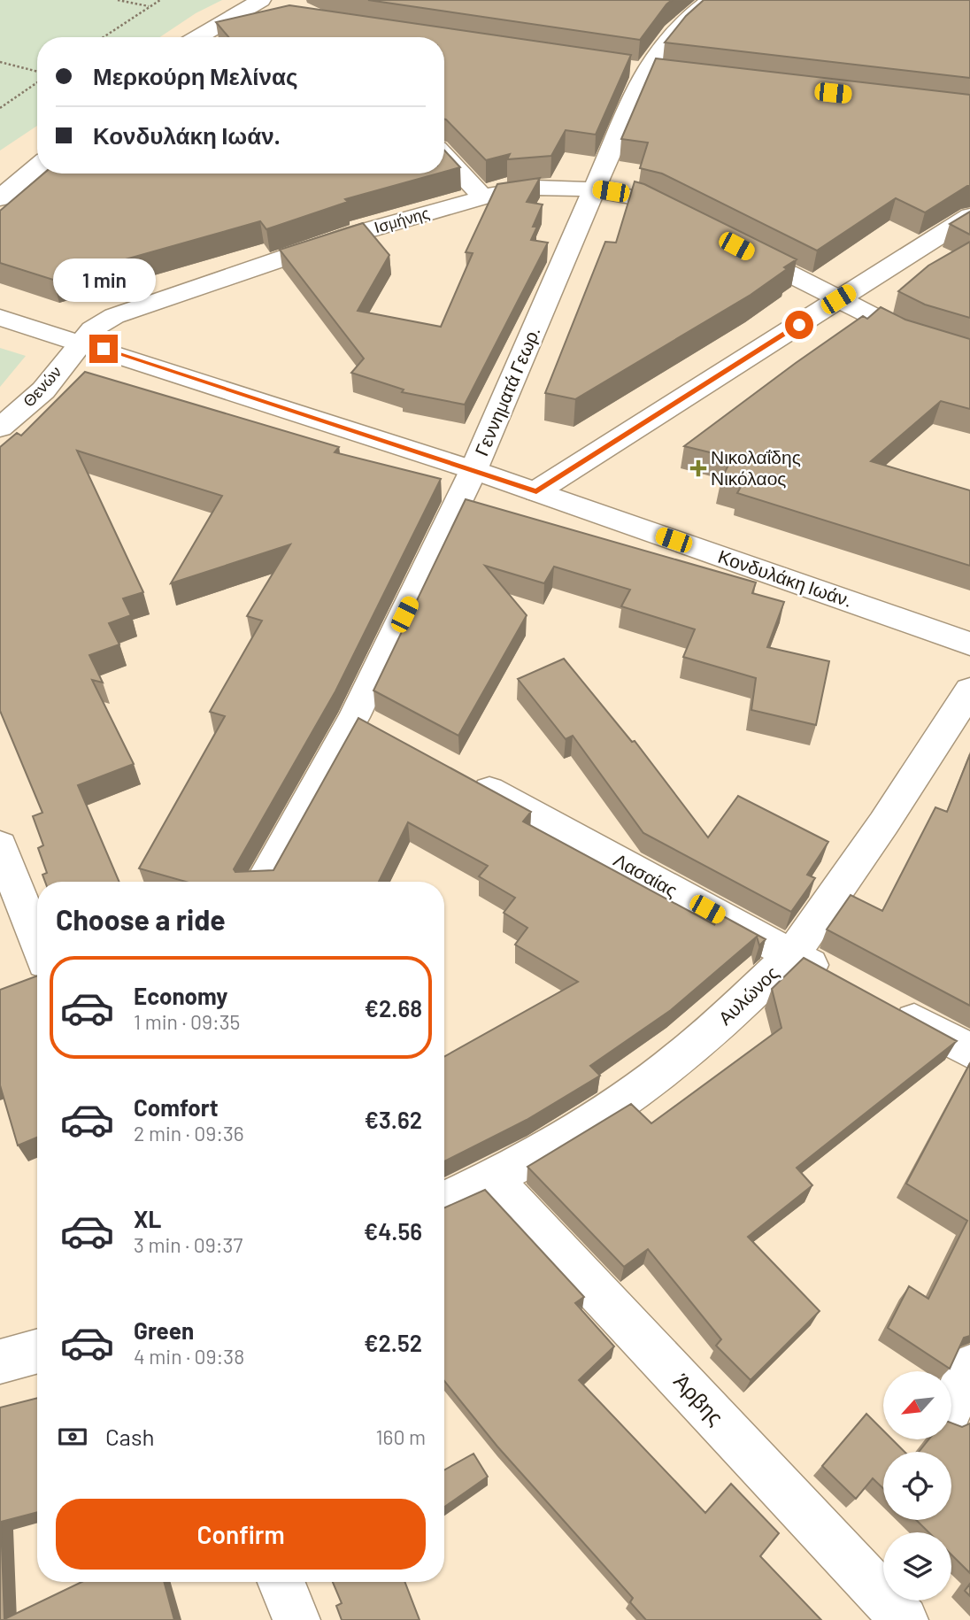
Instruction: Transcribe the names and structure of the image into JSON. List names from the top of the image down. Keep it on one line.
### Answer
{"streets":{"street":["Ισμήνης","Θενών","Γεννηματά Γεωρ.","Κονδυλάκη Ιωάν.","Λασαίας","Αυλώνος","Άρβης"]},"crossings":[["Ισμήνης","Θενών"],["Ισμήνης","Γεννηματά Γεωρ."],["Ισμήνης","Κονδυλάκη Ιωάν."],["Θενών","Κονδυλάκη Ιωάν."],["Γεννηματά Γεωρ.","Κονδυλάκη Ιωάν."],["Λασαίας","Αυλώνος"],["Αυλώνος","Άρβης"]],"places":{"health":["Νικολαΐδης Νικόλαος"]},"north":"bottom left","page":{"banner":["Μερκούρη Μελίνας","Κονδυλάκη Ιωάν."],"bubble":"1 min","heading":"Choose a ride","list":[{"name":"Economy","note":"1 min · 09:35","value":"€2.68"},{"name":"Comfort","note":"2 min · 09:36","value":"€3.62"},{"name":"XL","note":"3 min · 09:37","value":"€4.56"},{"name":"Green","note":"4 min · 09:38","value":"€2.52"}],"pay":["Cash","160 m"],"buttons":"Confirm"}}
